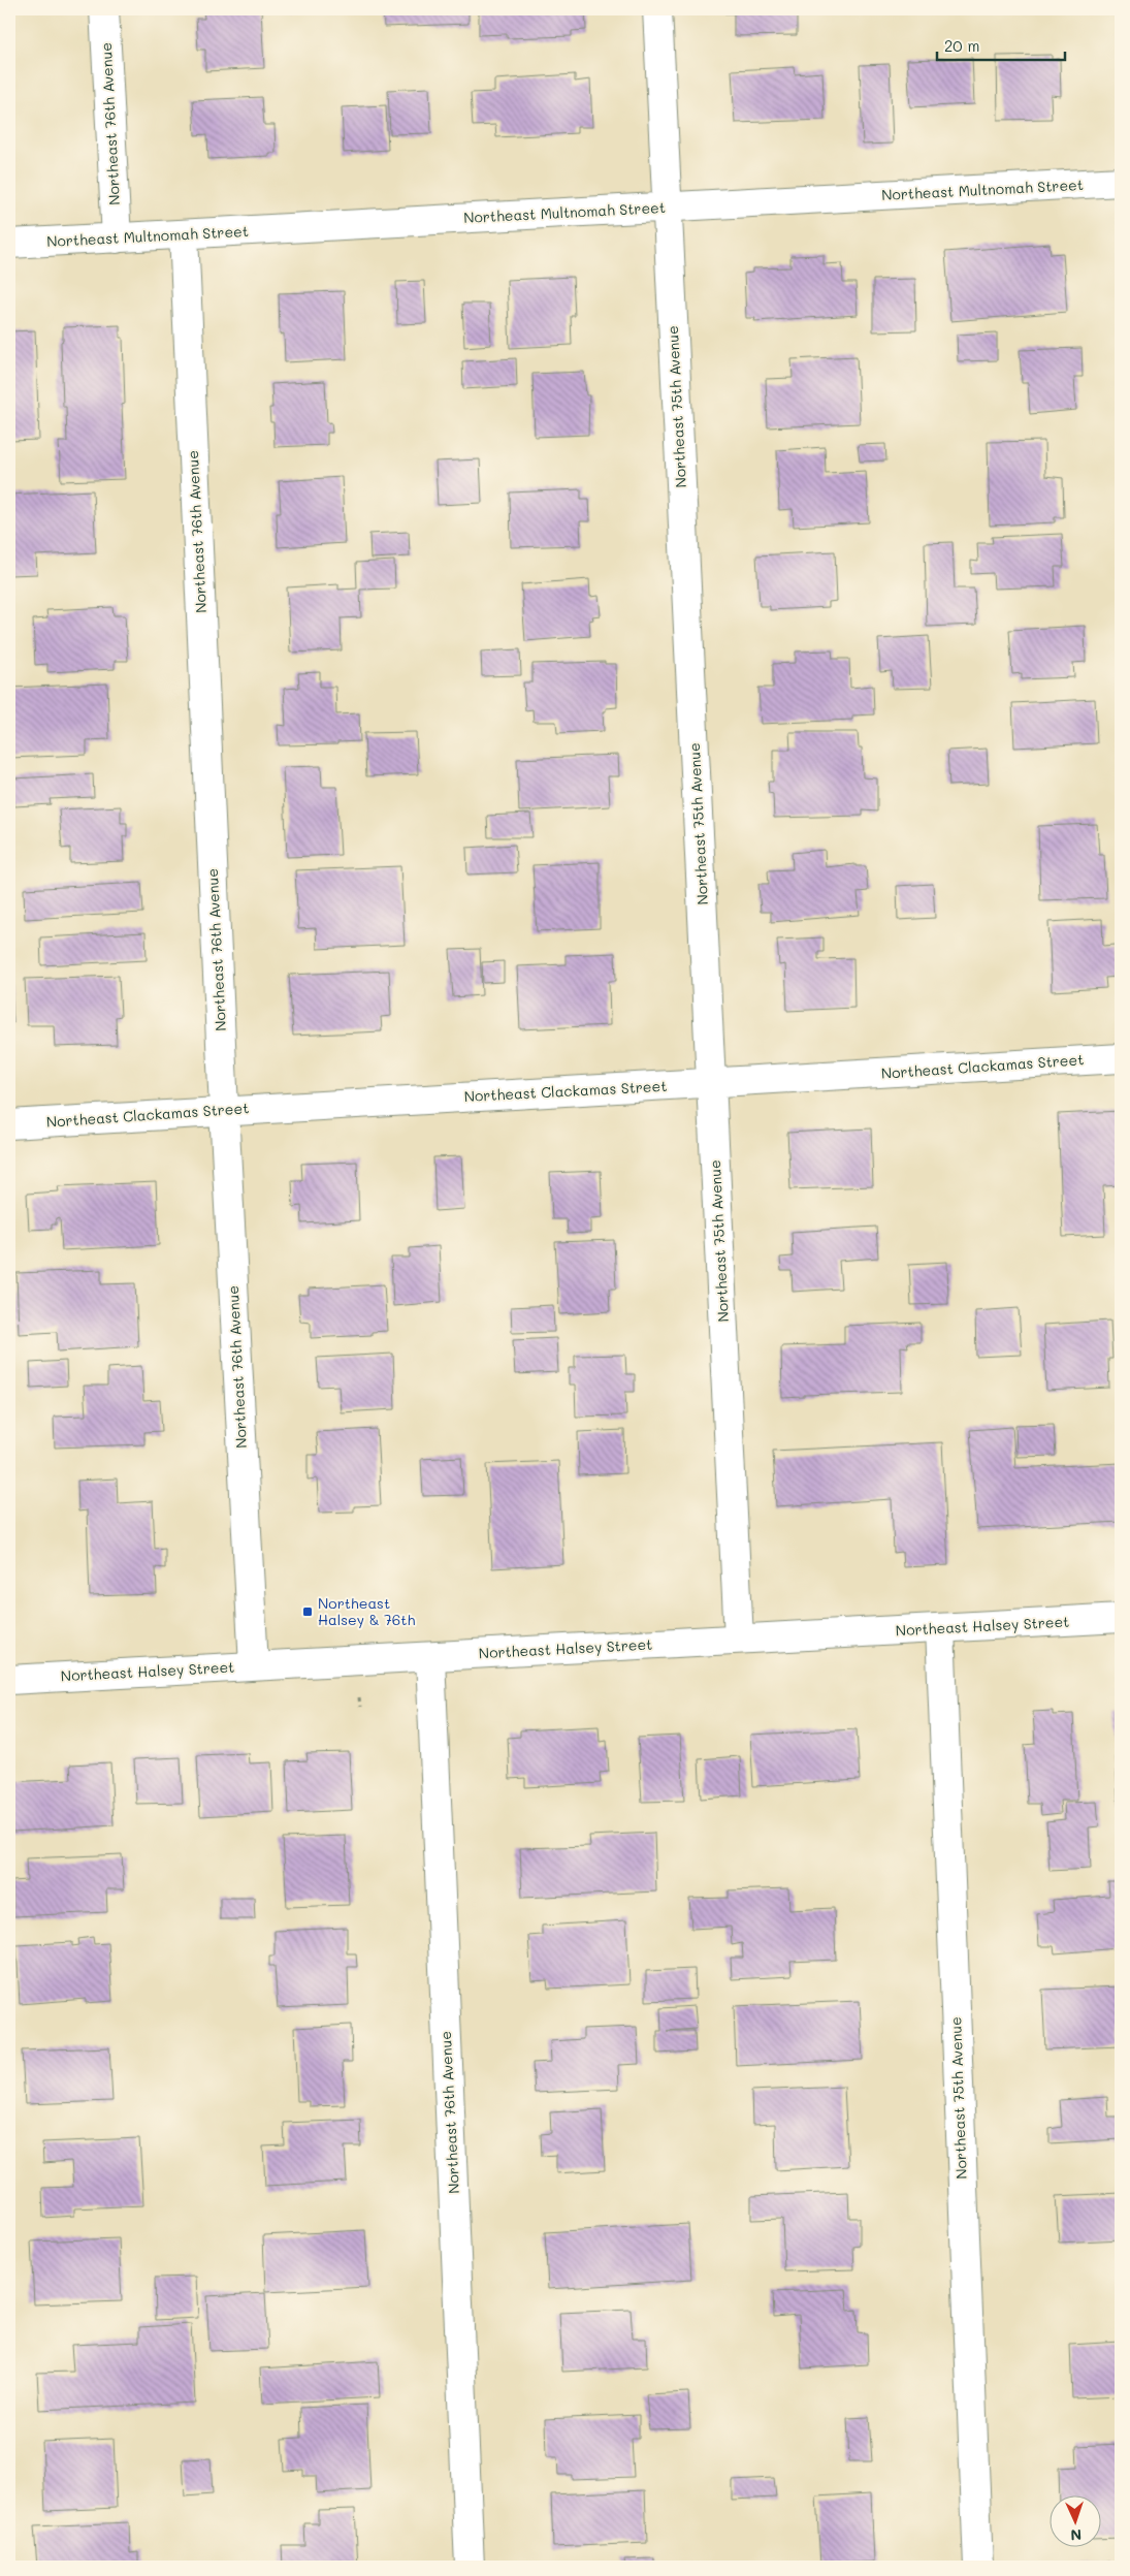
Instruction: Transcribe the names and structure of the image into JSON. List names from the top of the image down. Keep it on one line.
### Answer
{"streets":{"street":["Northeast 76th Avenue","Northeast Multnomah Street","Northeast 75th Avenue","Northeast Clackamas Street","Northeast Halsey Street"]},"crossings":[["Northeast 76th Avenue","Northeast Multnomah Street"],["Northeast 76th Avenue","Northeast Clackamas Street"],["Northeast 76th Avenue","Northeast Halsey Street"],["Northeast Multnomah Street","Northeast 75th Avenue"],["Northeast 75th Avenue","Northeast Clackamas Street"],["Northeast 75th Avenue","Northeast Halsey Street"]],"places":{"transit":["Northeast Halsey & 76th"]},"scale_bar":"20 m","north":"bottom"}
